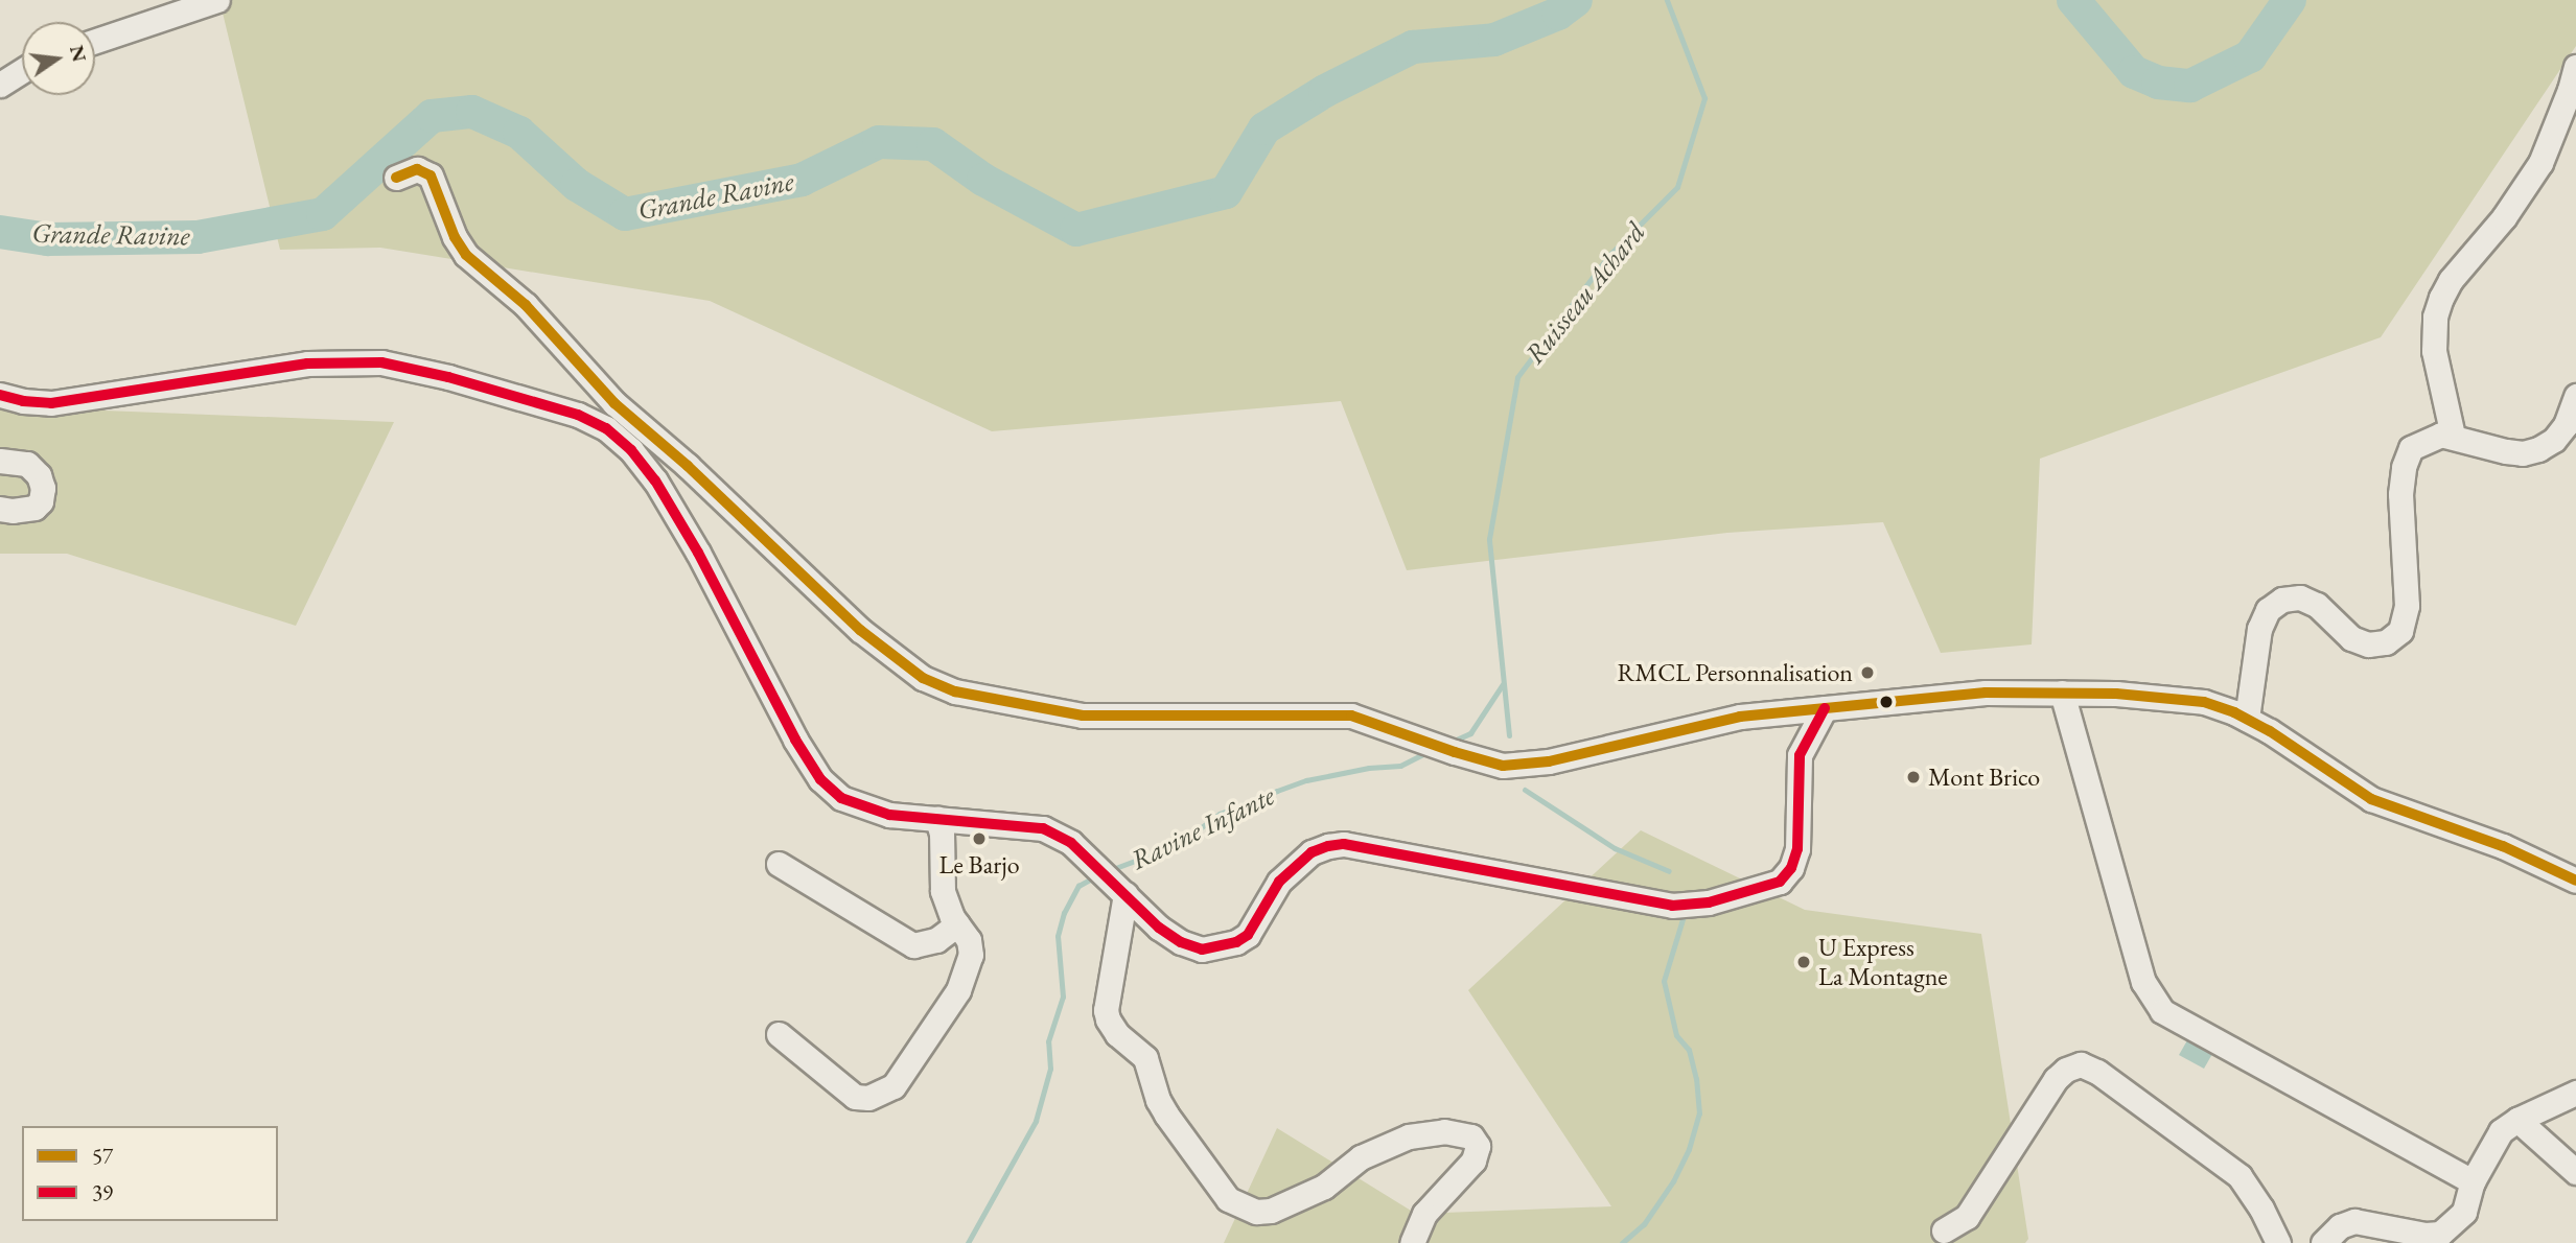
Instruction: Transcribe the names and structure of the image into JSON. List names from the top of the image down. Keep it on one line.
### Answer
{"water":["Grande Ravine","Ruisseau Achard","Ravine Infante"],"places":["RMCL Personnalisation","Mont Brico","Le Barjo","U Express La Montagne"],"lines":["transit line 57","transit line 39"],"legend":["57","39"],"north":"right"}
